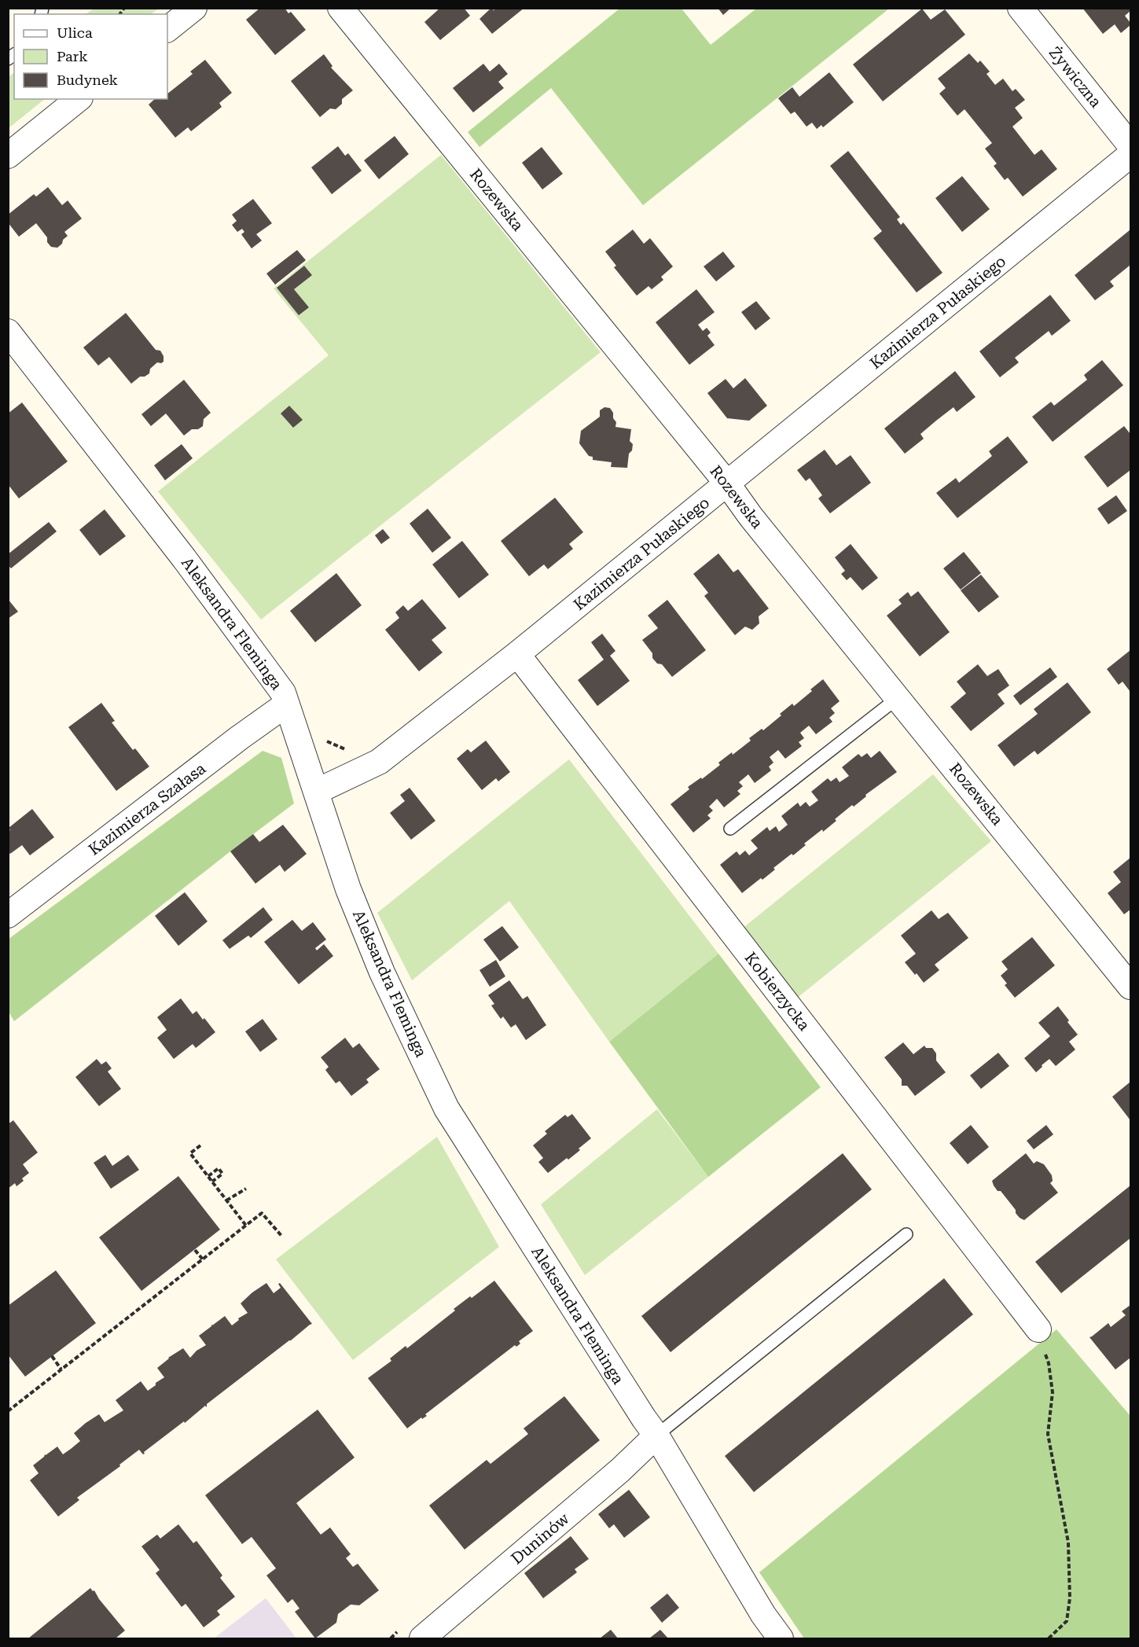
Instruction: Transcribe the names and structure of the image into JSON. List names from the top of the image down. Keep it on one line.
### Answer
{"streets":{"street":["Żywiczna","Rozewska","Kazimierza Pułaskiego","Aleksandra Fleminga","Kazimierza Szałasa","Kobierzycka","Duninów"]},"crossings":[["Rozewska","Kazimierza Pułaskiego"],["Kazimierza Pułaskiego","Aleksandra Fleminga"],["Kazimierza Pułaskiego","Kobierzycka"],["Aleksandra Fleminga","Kazimierza Szałasa"],["Aleksandra Fleminga","Duninów"]],"legend":["Ulica","Park","Budynek"]}
